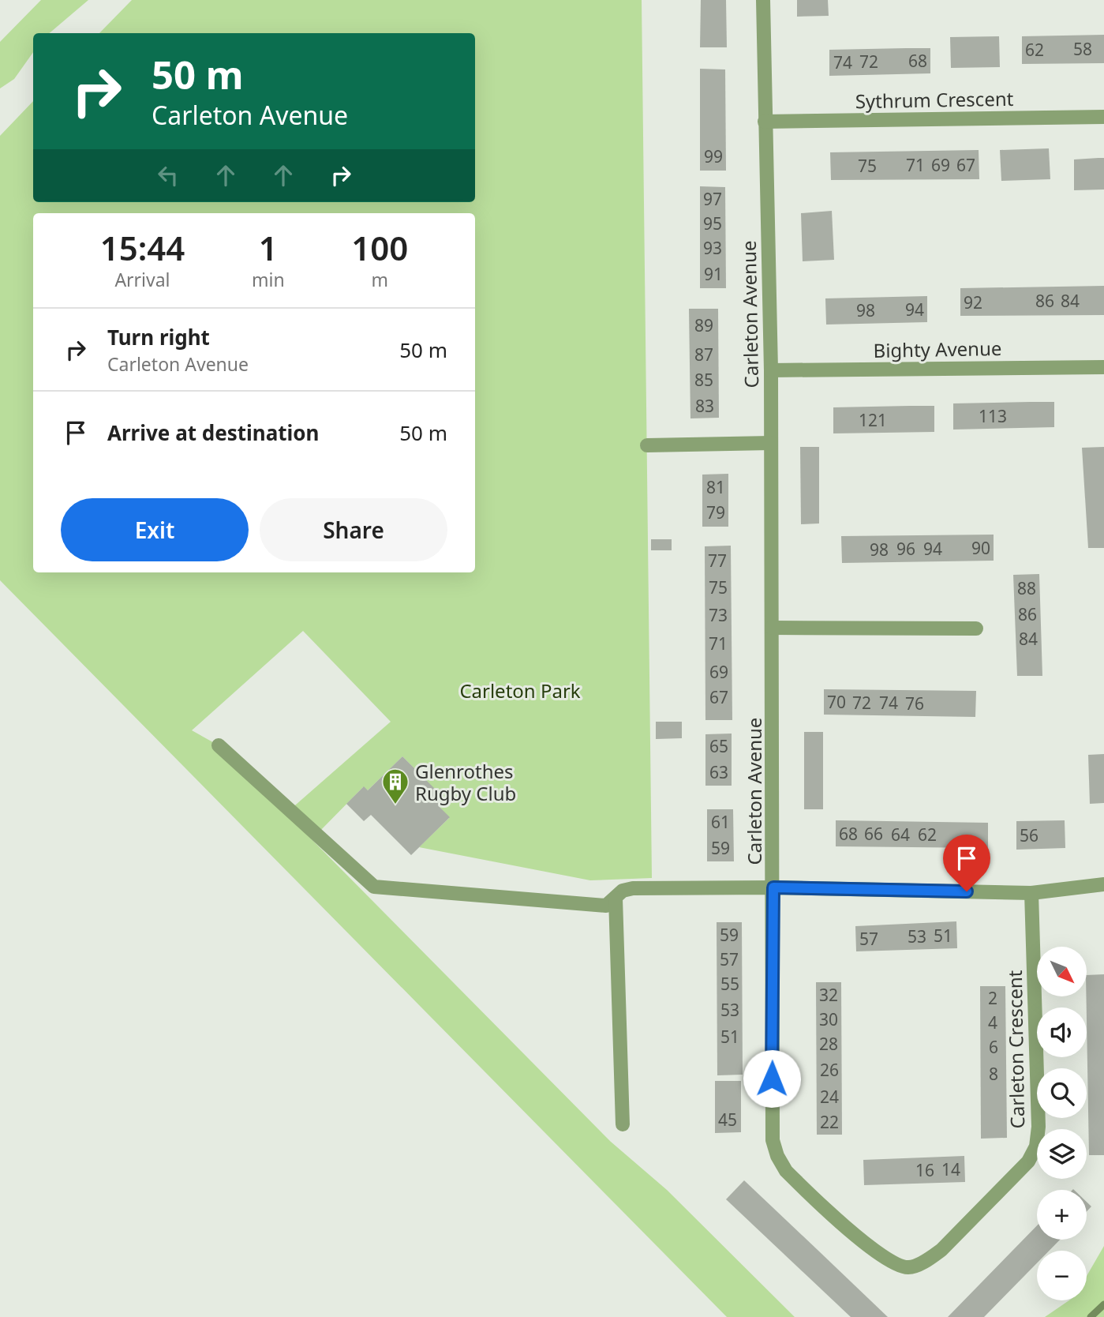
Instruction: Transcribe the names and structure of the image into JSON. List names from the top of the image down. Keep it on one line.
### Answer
{"streets":{"street":["Sythrum Crescent","Carleton Avenue","Bighty Avenue","Carleton Crescent"]},"crossings":[["Sythrum Crescent","Carleton Avenue"],["Carleton Avenue","Bighty Avenue"],["Carleton Avenue","Carleton Crescent"]],"parks":["Carleton Park"],"places":{"building":["Glenrothes Rugby Club"]},"house_numbers":["58","62","68","72","74","99","71","69","67","75","97","95","93","91","86","84","92","94","98","89","87","85","83","113","121","81","79","90","96","94","98","77","75","88","86","73","84","71","69","67","70","72","74","76","65","63","61","68","66","64","62","56","59","59","51","53","57","57","55","32","2","53","30","4","51","28","6","26","8","24","45","22","14","16"],"north":"bottom right","page":{"turn":["50 m","Carleton Avenue"],"eta":["15:44","Arrival","1","min","100","m"],"list":[{"name":"Turn right","note":"Carleton Avenue","value":"50 m"},{"name":"Arrive at destination","value":"50 m"}],"buttons":["Exit","Share"],"map_buttons":["+","−"]}}
